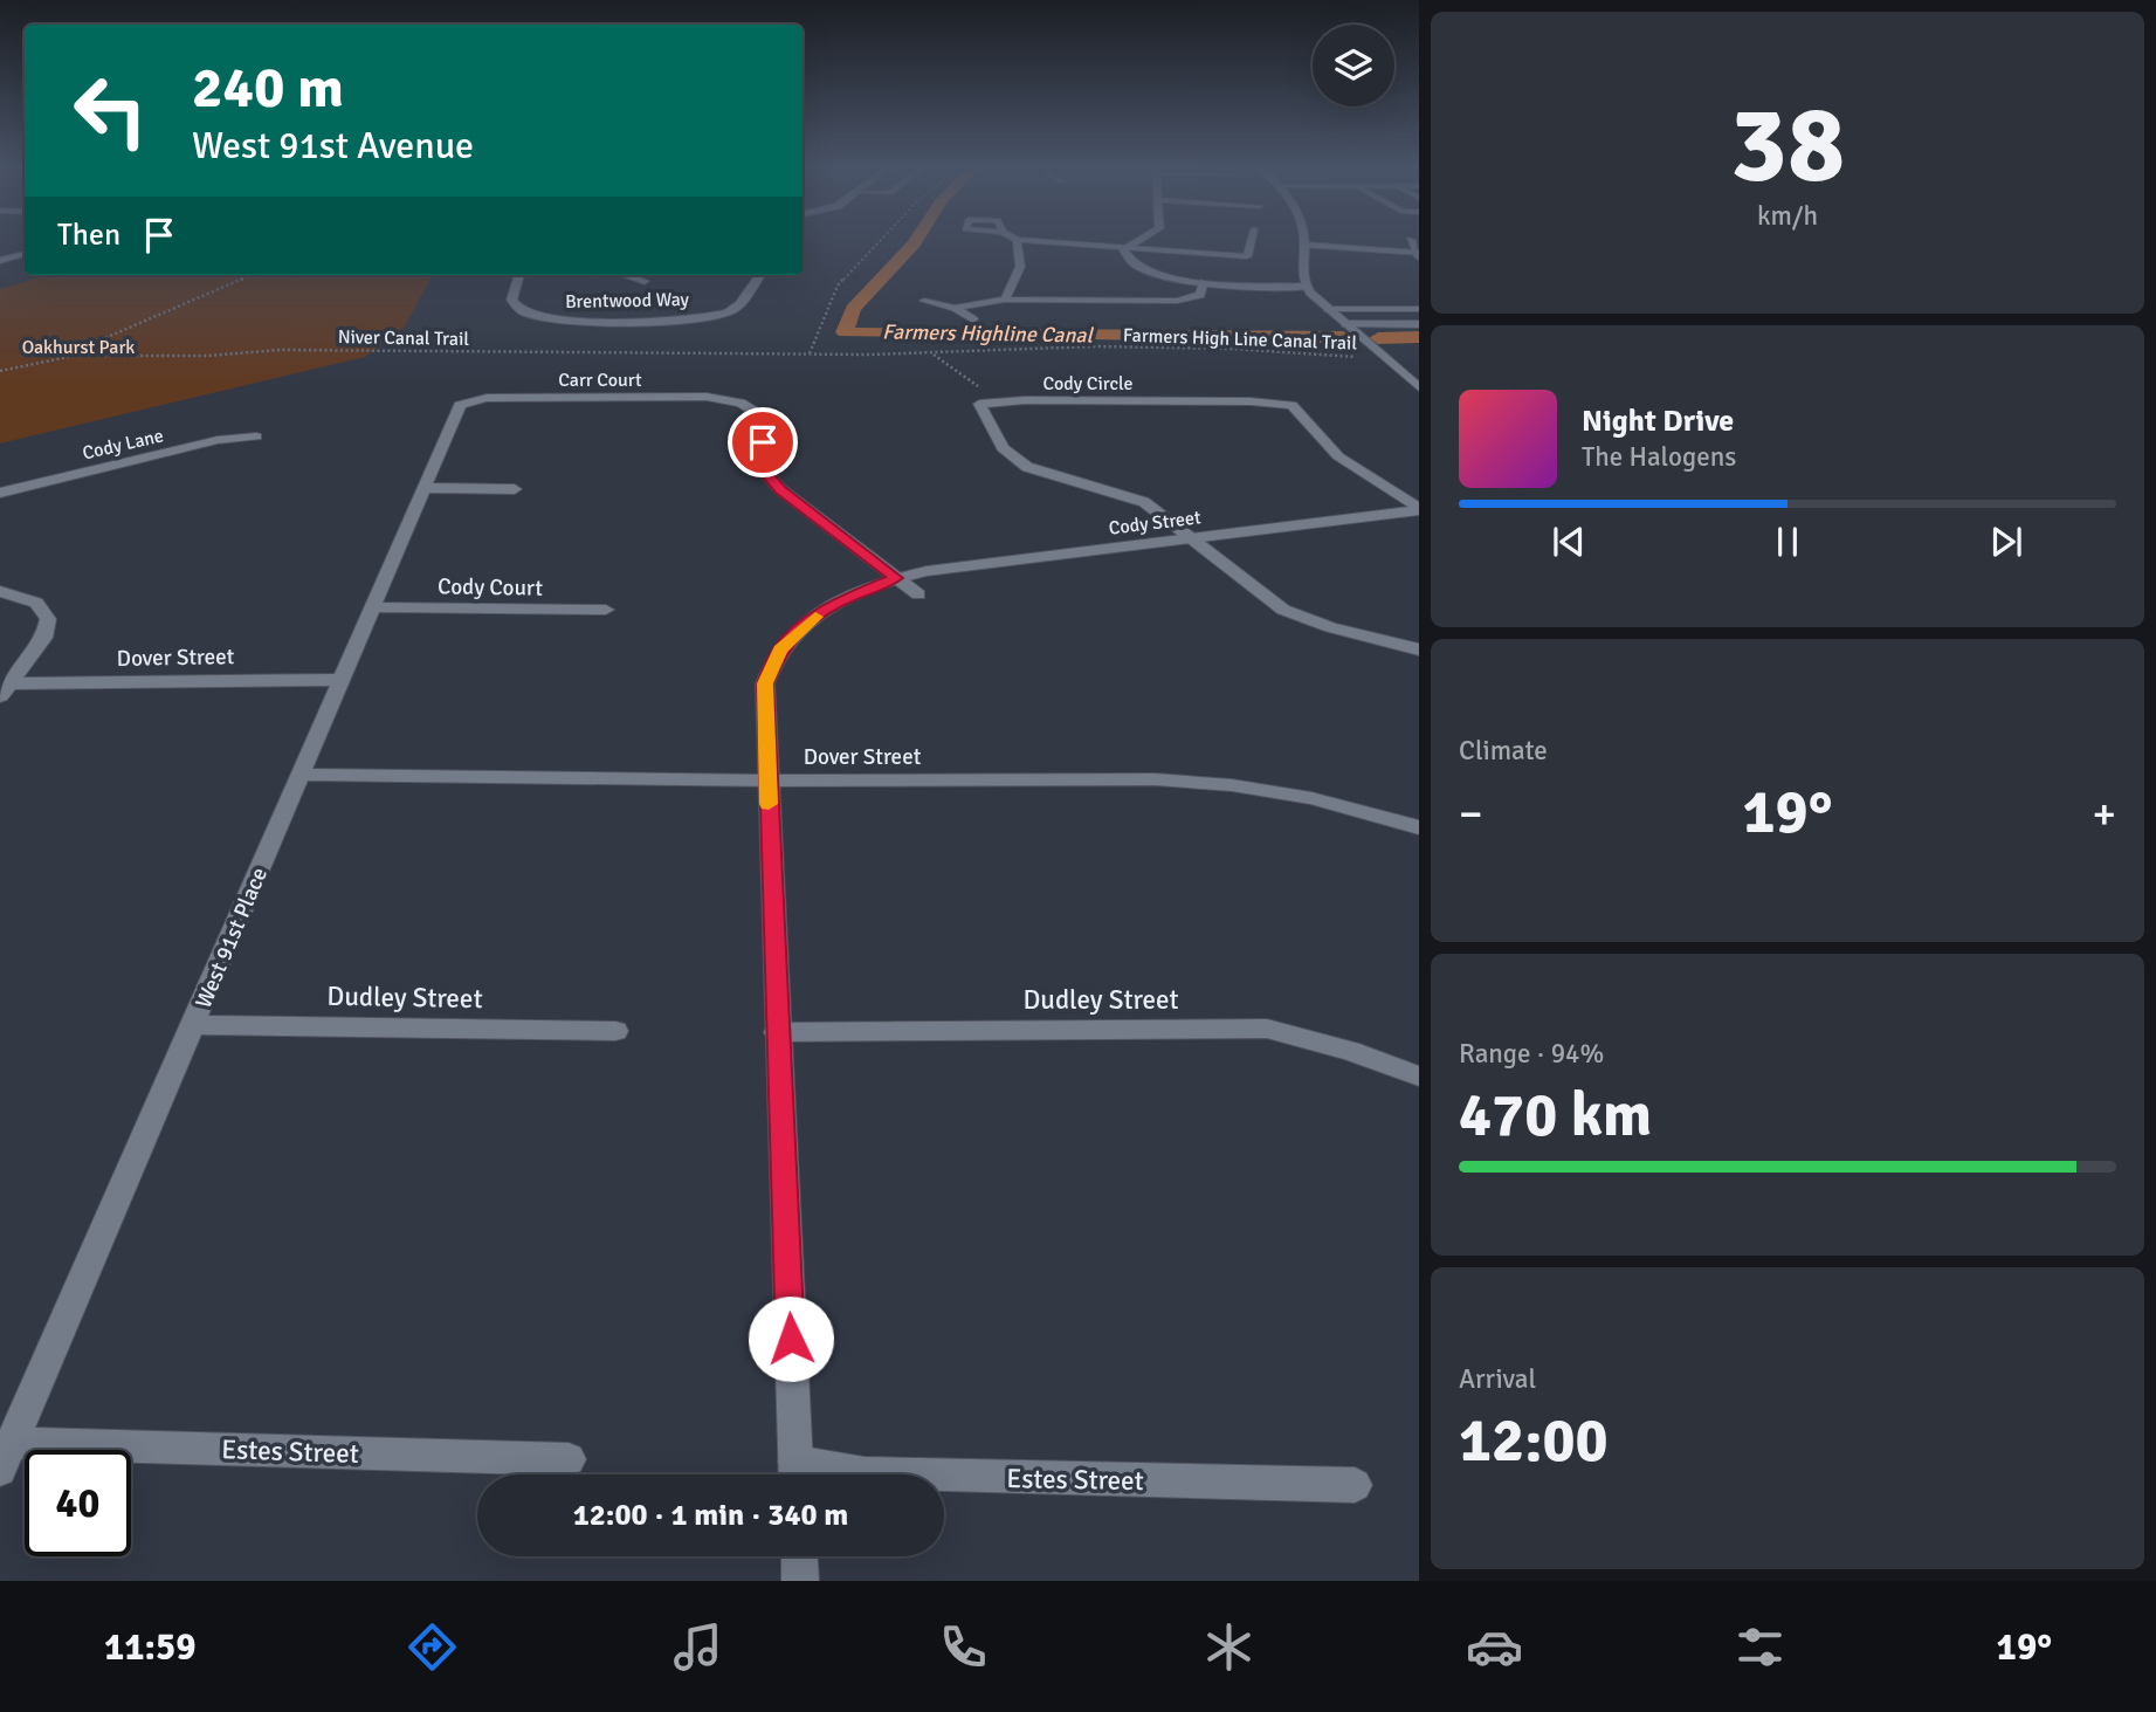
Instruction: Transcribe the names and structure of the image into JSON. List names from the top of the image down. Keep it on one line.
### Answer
{"streets":{"street":["Brentwood Way","Carr Court","Cody Circle","Cody Lane","Cody Street","Cody Court","Dover Street","West 91st Place","Dudley Street","Estes Street"],"path":["Niver Canal Trail","Farmers High Line Canal Trail"]},"crossings":[["Niver Canal Trail","Farmers High Line Canal Trail"],["Carr Court","Cody Street"],["Carr Court","West 91st Place"],["Cody Circle","Cody Street"],["Cody Street","Dover Street"],["Cody Street","Dudley Street"],["Cody Street","Estes Street"],["Cody Court","West 91st Place"],["Dover Street","West 91st Place"],["West 91st Place","Dudley Street"],["West 91st Place","Estes Street"]],"water":["Farmers Highline Canal"],"parks":["Oakhurst Park"],"page":{"tile":[["38","km/h"],"Climate",["Range · 94%","470 km"],["Arrival","12:00"]],"turn":["240 m","West 91st Avenue"],"then":"Then","song":["Night Drive","The Halogens"],"heat":["−","19°","+"],"limit":"40","trip":"12:00 · 1 min · 340 m","tabs":["11:59","19°"]}}
